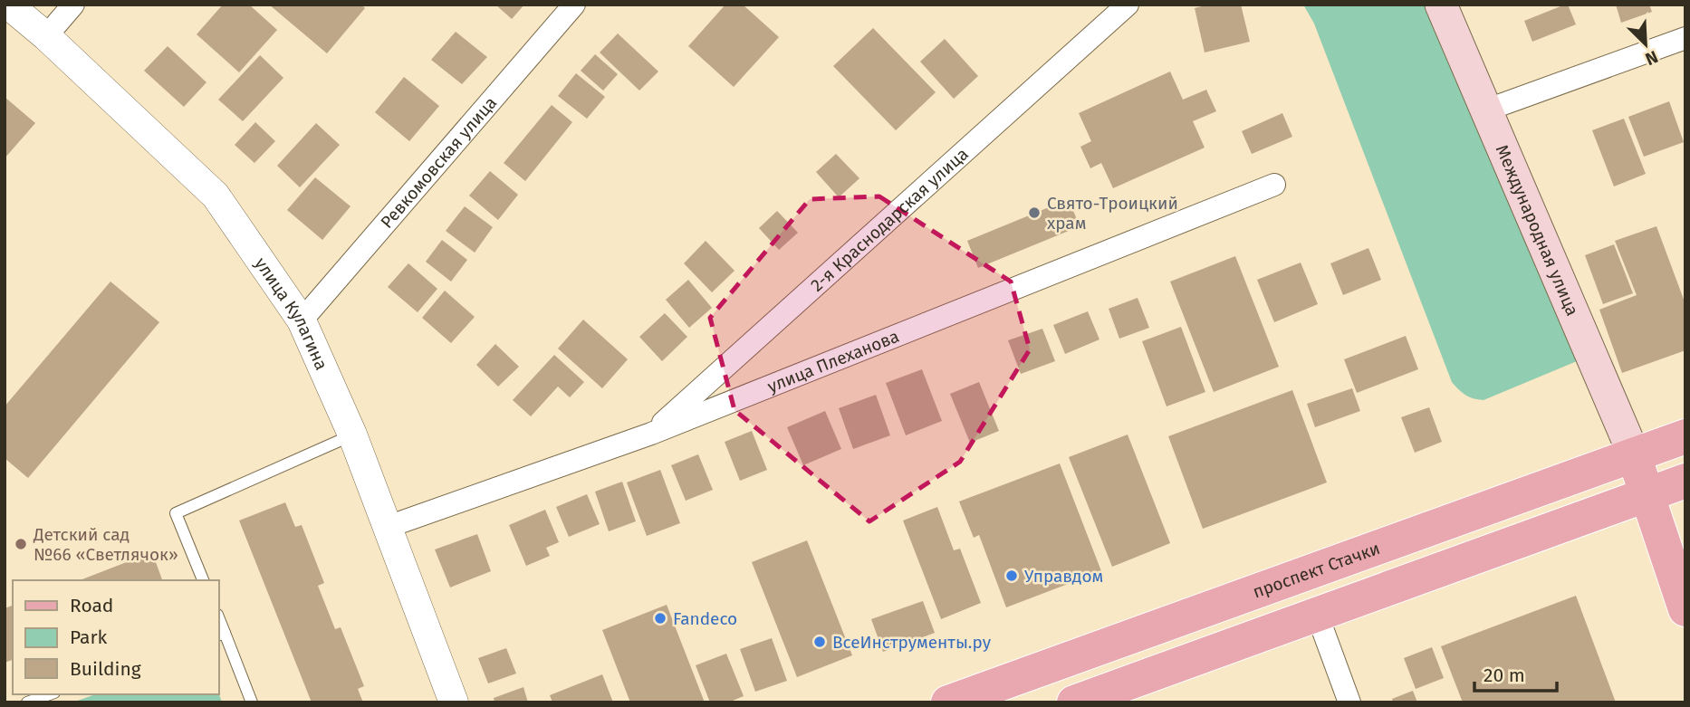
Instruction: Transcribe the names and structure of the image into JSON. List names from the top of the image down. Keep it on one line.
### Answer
{"streets":{"main road":["Международная улица","проспект Стачки"],"street":["Ревкомовская улица","2-я Краснодарская улица","улица Кулагина","улица Плеханова"]},"crossings":[["Ревкомовская улица","улица Кулагина"],["2-я Краснодарская улица","улица Плеханова"],["Международная улица","проспект Стачки"],["улица Кулагина","улица Плеханова"]],"places":["Свято-Троицкий храм","Детский сад №66 «Светлячок»","Управдом","Fandeco","ВсеИнструменты.ру"],"legend":["Road","Park","Building"],"scale_bar":"20 m","north":"bottom right"}
